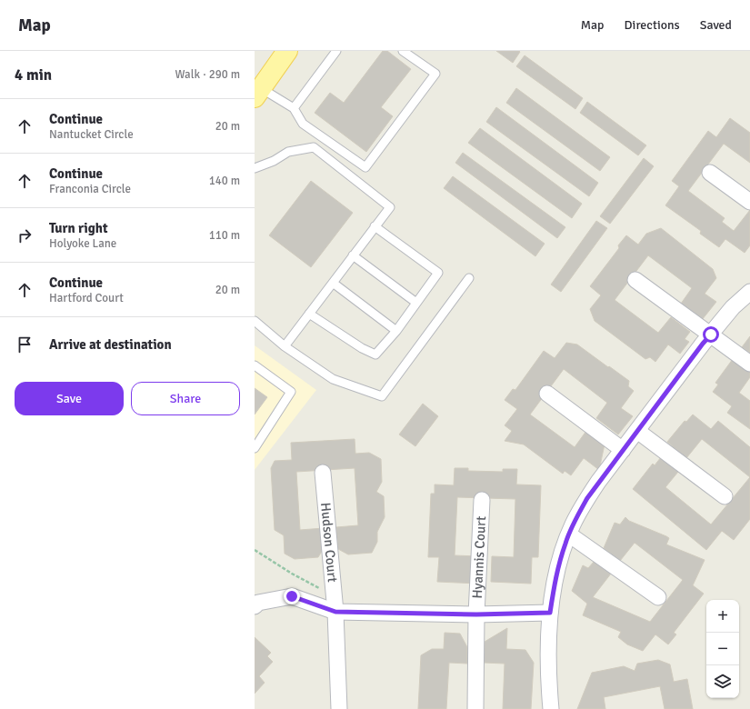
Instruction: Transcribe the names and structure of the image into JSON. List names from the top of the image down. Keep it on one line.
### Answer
{"streets":{"street":["Hudson Court","Hyannis Court"]},"page":{"header":"Map","nav":["Map","Directions","Saved"],"heading":["4 min","Walk · 290 m"],"list":[["Continue","Nantucket Circle","20 m"],["Continue","Franconia Circle","140 m"],["Turn right","Holyoke Lane","110 m"],["Continue","Hartford Court","20 m"],"Arrive at destination"],"buttons":["Save","Share"],"map_buttons":["+","−"]}}
